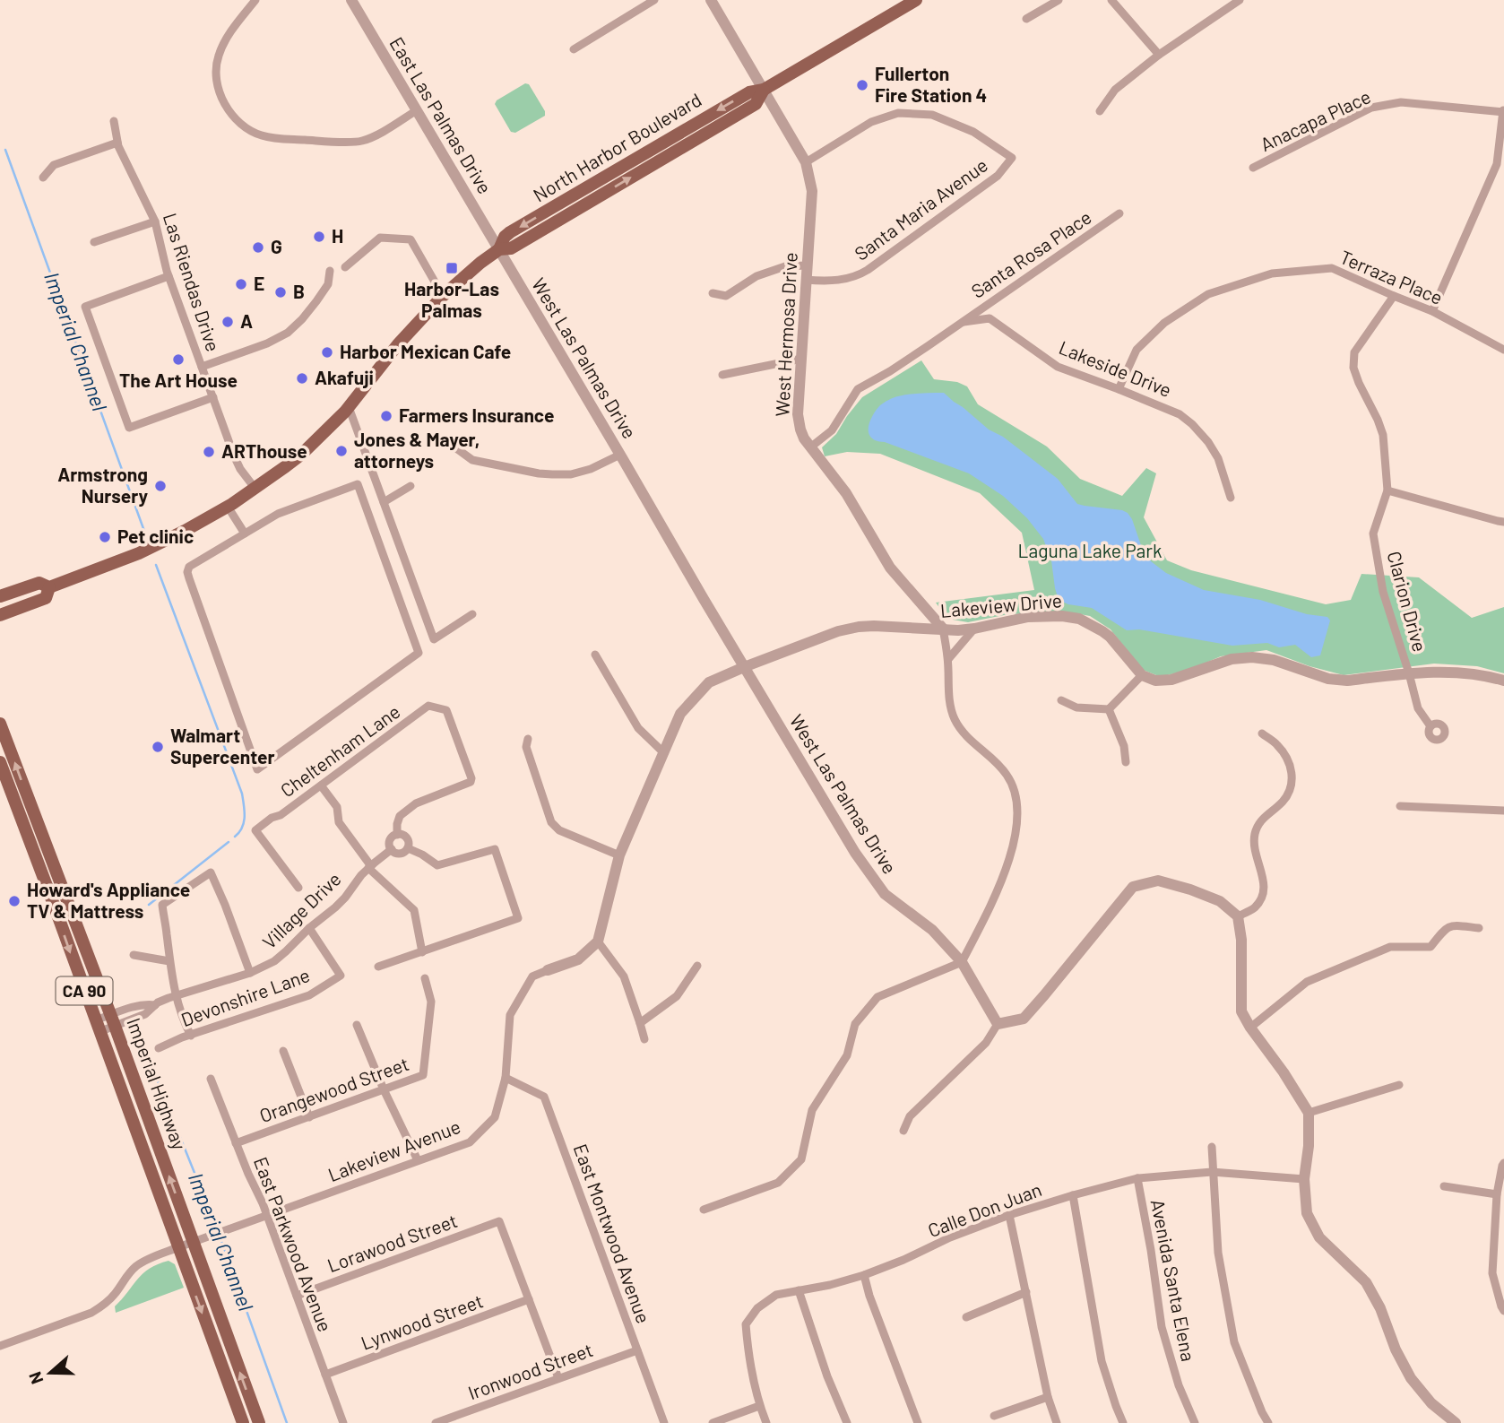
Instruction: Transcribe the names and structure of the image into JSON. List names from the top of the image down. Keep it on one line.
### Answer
{"streets":{"main road":["North Harbor Boulevard","CA 90","Imperial Highway"],"street":["East Las Palmas Drive","Anacapa Place","Santa Maria Avenue","Santa Rosa Place","Terraza Place","Las Riendas Drive","West Hermosa Drive","West Las Palmas Drive","Lakeside Drive","Clarion Drive","Lakeview Drive","Cheltenham Lane","Village Drive","Devonshire Lane","Orangewood Street","Lakeview Avenue","Calle Don Juan","East Montwood Avenue","Lorawood Street","East Parkwood Avenue","Avenida Santa Elena","Lynwood Street","Ironwood Street"]},"crossings":[["East Las Palmas Drive","North Harbor Boulevard"],["East Las Palmas Drive","West Las Palmas Drive"],["North Harbor Boulevard","Las Riendas Drive"],["North Harbor Boulevard","West Hermosa Drive"],["North Harbor Boulevard","West Las Palmas Drive"],["Santa Maria Avenue","West Hermosa Drive"],["Santa Rosa Place","Lakeside Drive"],["Terraza Place","Lakeside Drive"],["Terraza Place","Clarion Drive"],["West Hermosa Drive","Lakeview Drive"],["West Las Palmas Drive","Lakeview Drive"],["Cheltenham Lane","Village Drive"],["Village Drive","Devonshire Lane"],["Village Drive","Imperial Highway"],["Imperial Highway","Lakeview Avenue"],["Orangewood Street","East Parkwood Avenue"],["Lakeview Avenue","East Montwood Avenue"],["Lakeview Avenue","East Parkwood Avenue"],["Calle Don Juan","Avenida Santa Elena"],["East Montwood Avenue","Ironwood Street"],["Lorawood Street","East Parkwood Avenue"],["Lorawood Street","Lynwood Street"],["East Parkwood Avenue","Lynwood Street"]],"water":["Imperial Channel"],"parks":["Laguna Lake Park"],"places":{"other":["Fullerton Fire Station 4","H","G","E","B","A","Harbor Mexican Cafe","The Art House","Akafuji","Farmers Insurance","Jones & Mayer, attorneys","ARThouse","Armstrong Nursery","Pet clinic","Walmart Supercenter","Howard's Appliance TV & Mattress"],"transit":["Harbor-Las Palmas"]},"north":"left"}
